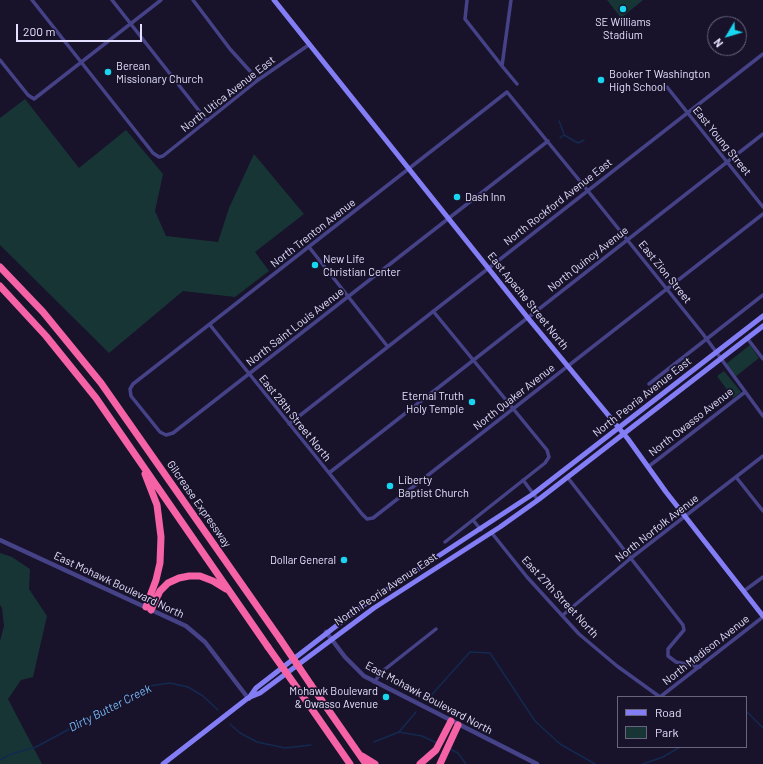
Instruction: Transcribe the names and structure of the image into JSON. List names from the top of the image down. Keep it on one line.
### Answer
{"streets":{"highway":["Gilcrease Expressway"],"main road":["East Apache Street North","North Peoria Avenue East"],"street":["North Utica Avenue East","East Young Street","North Rockford Avenue East","North Trenton Avenue","North Quincy Avenue","East Zion Street","North Saint Louis Avenue","North Quaker Avenue","East 28th Street North","North Owasso Avenue","North Norfolk Avenue","East Mohawk Boulevard North","East 27th Street North","North Madison Avenue"]},"crossings":[["North Utica Avenue East","East Apache Street North"],["East Young Street","North Rockford Avenue East"],["East Young Street","North Quincy Avenue"],["North Rockford Avenue East","East Zion Street"],["North Rockford Avenue East","East Apache Street North"],["North Rockford Avenue East","East 28th Street North"],["North Trenton Avenue","East Zion Street"],["North Trenton Avenue","East Apache Street North"],["North Trenton Avenue","North Saint Louis Avenue"],["North Trenton Avenue","East 28th Street North"],["North Quincy Avenue","East Zion Street"],["North Quincy Avenue","East Apache Street North"],["North Quincy Avenue","East 28th Street North"],["East Zion Street","North Saint Louis Avenue"],["East Zion Street","North Quaker Avenue"],["East Zion Street","North Peoria Avenue East"],["East Zion Street","North Owasso Avenue"],["East Apache Street North","North Saint Louis Avenue"],["East Apache Street North","North Quaker Avenue"],["East Apache Street North","North Peoria Avenue East"],["East Apache Street North","North Owasso Avenue"],["East Apache Street North","North Norfolk Avenue"],["East Apache Street North","North Madison Avenue"],["North Saint Louis Avenue","East 28th Street North"],["North Quaker Avenue","North Peoria Avenue East"],["North Quaker Avenue","East 28th Street North"],["North Peoria Avenue East","East Mohawk Boulevard North"],["North Peoria Avenue East","East 27th Street North"],["North Norfolk Avenue","East 27th Street North"]],"water":["Dirty Butter Creek"],"places":["SE Williams Stadium","Berean Missionary Church","Booker T Washington High School","Dash Inn","New Life Christian Center","Eternal Truth Holy Temple","Liberty Baptist Church","Dollar General","Mohawk Boulevard & Owasso Avenue"],"legend":["Road","Park"],"scale_bar":"200 m","north":"bottom left"}
